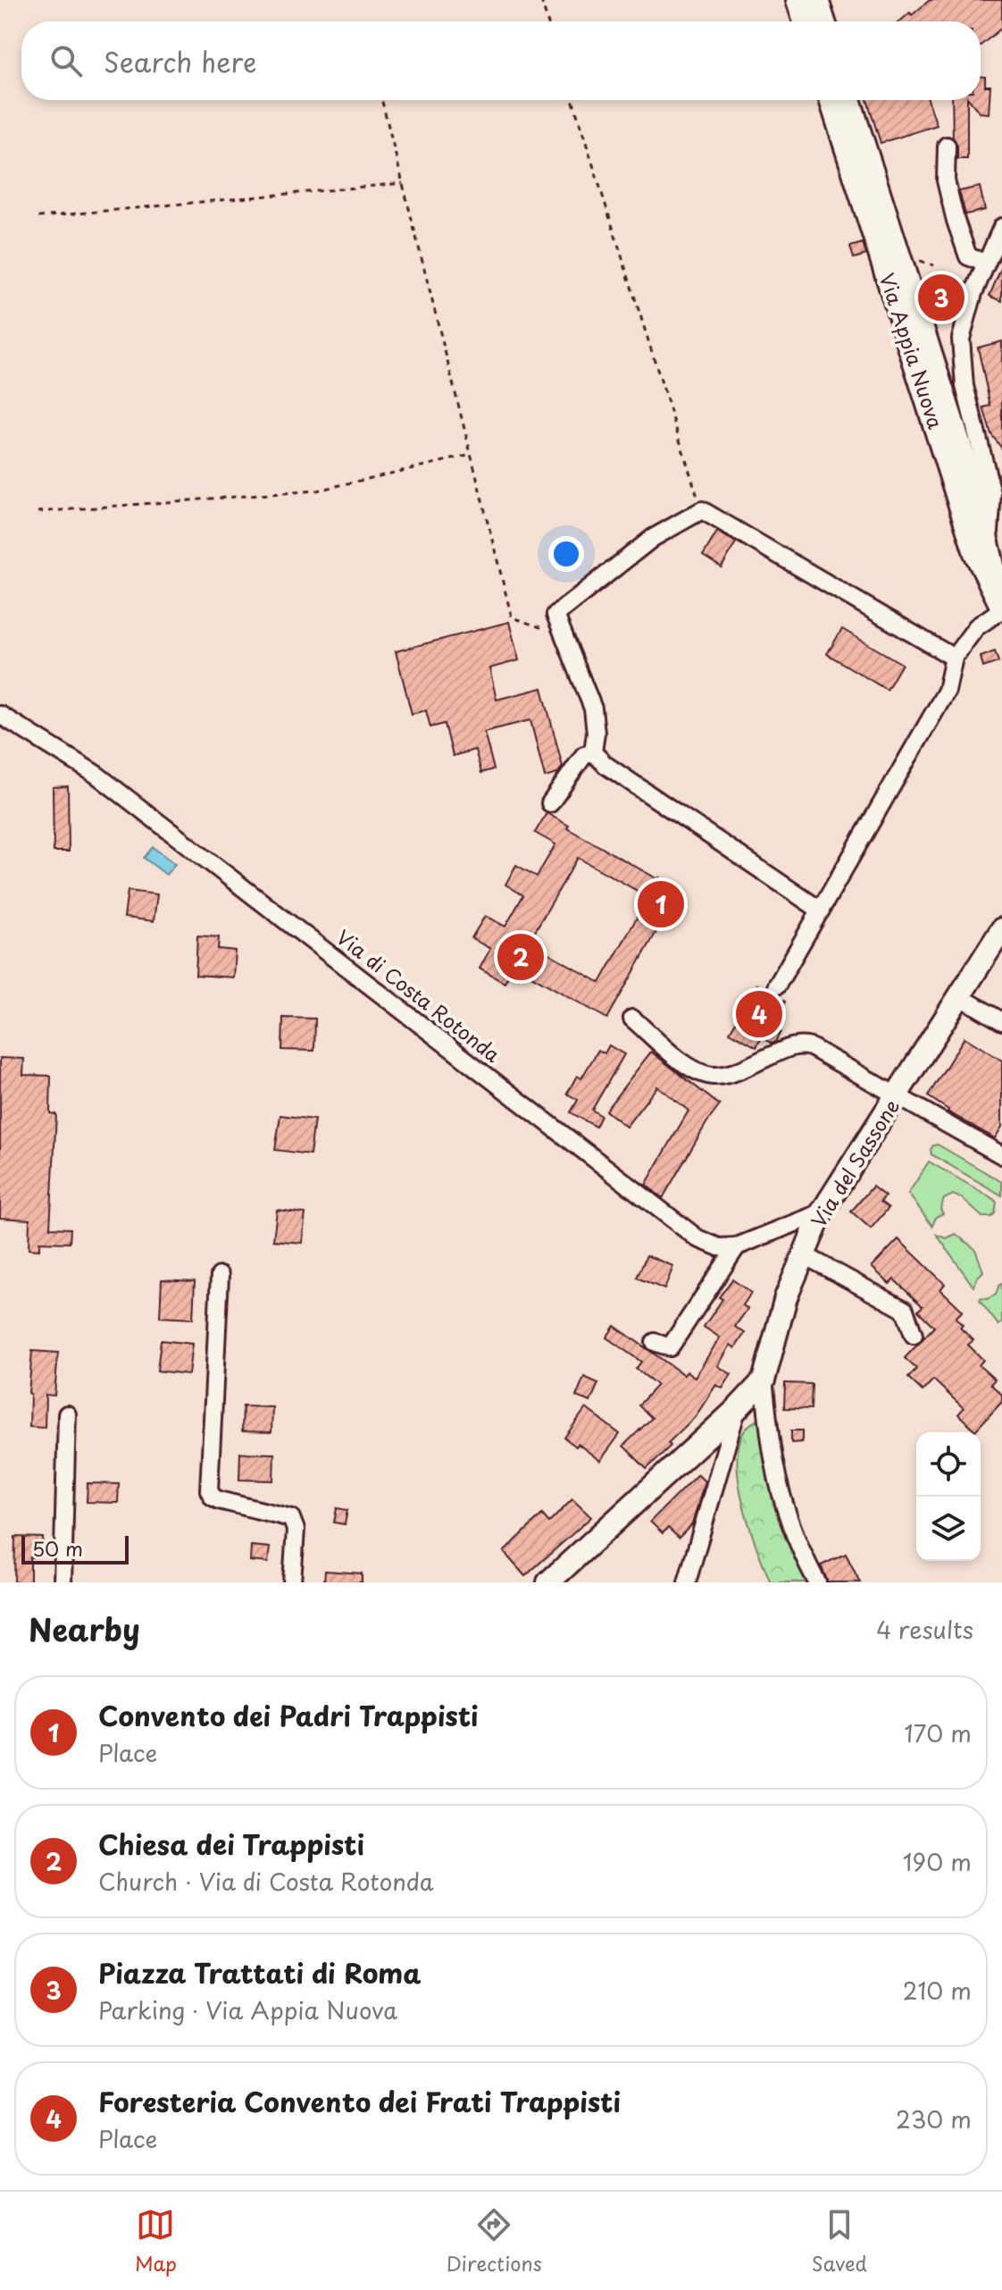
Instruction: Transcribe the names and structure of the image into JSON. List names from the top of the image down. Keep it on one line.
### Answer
{"streets":{"main road":["Via Appia Nuova","Via del Sassone"],"street":["Via di Costa Rotonda"]},"scale_bar":"50 m","page":{"search":"Search here","pins":["3","1","2","4"],"scale":"50 m","heading":["Nearby","4 results"],"list":[{"mark":"1","name":"Convento dei Padri Trappisti","note":"Place","value":"170 m"},{"mark":"2","name":"Chiesa dei Trappisti","note":"Church · Via di Costa Rotonda","value":"190 m"},{"mark":"3","name":"Piazza Trattati di Roma","note":"Parking · Via Appia Nuova","value":"210 m"},{"mark":"4","name":"Foresteria Convento dei Frati Trappisti","note":"Place","value":"230 m"}],"nav":["Map","Directions","Saved"]}}
